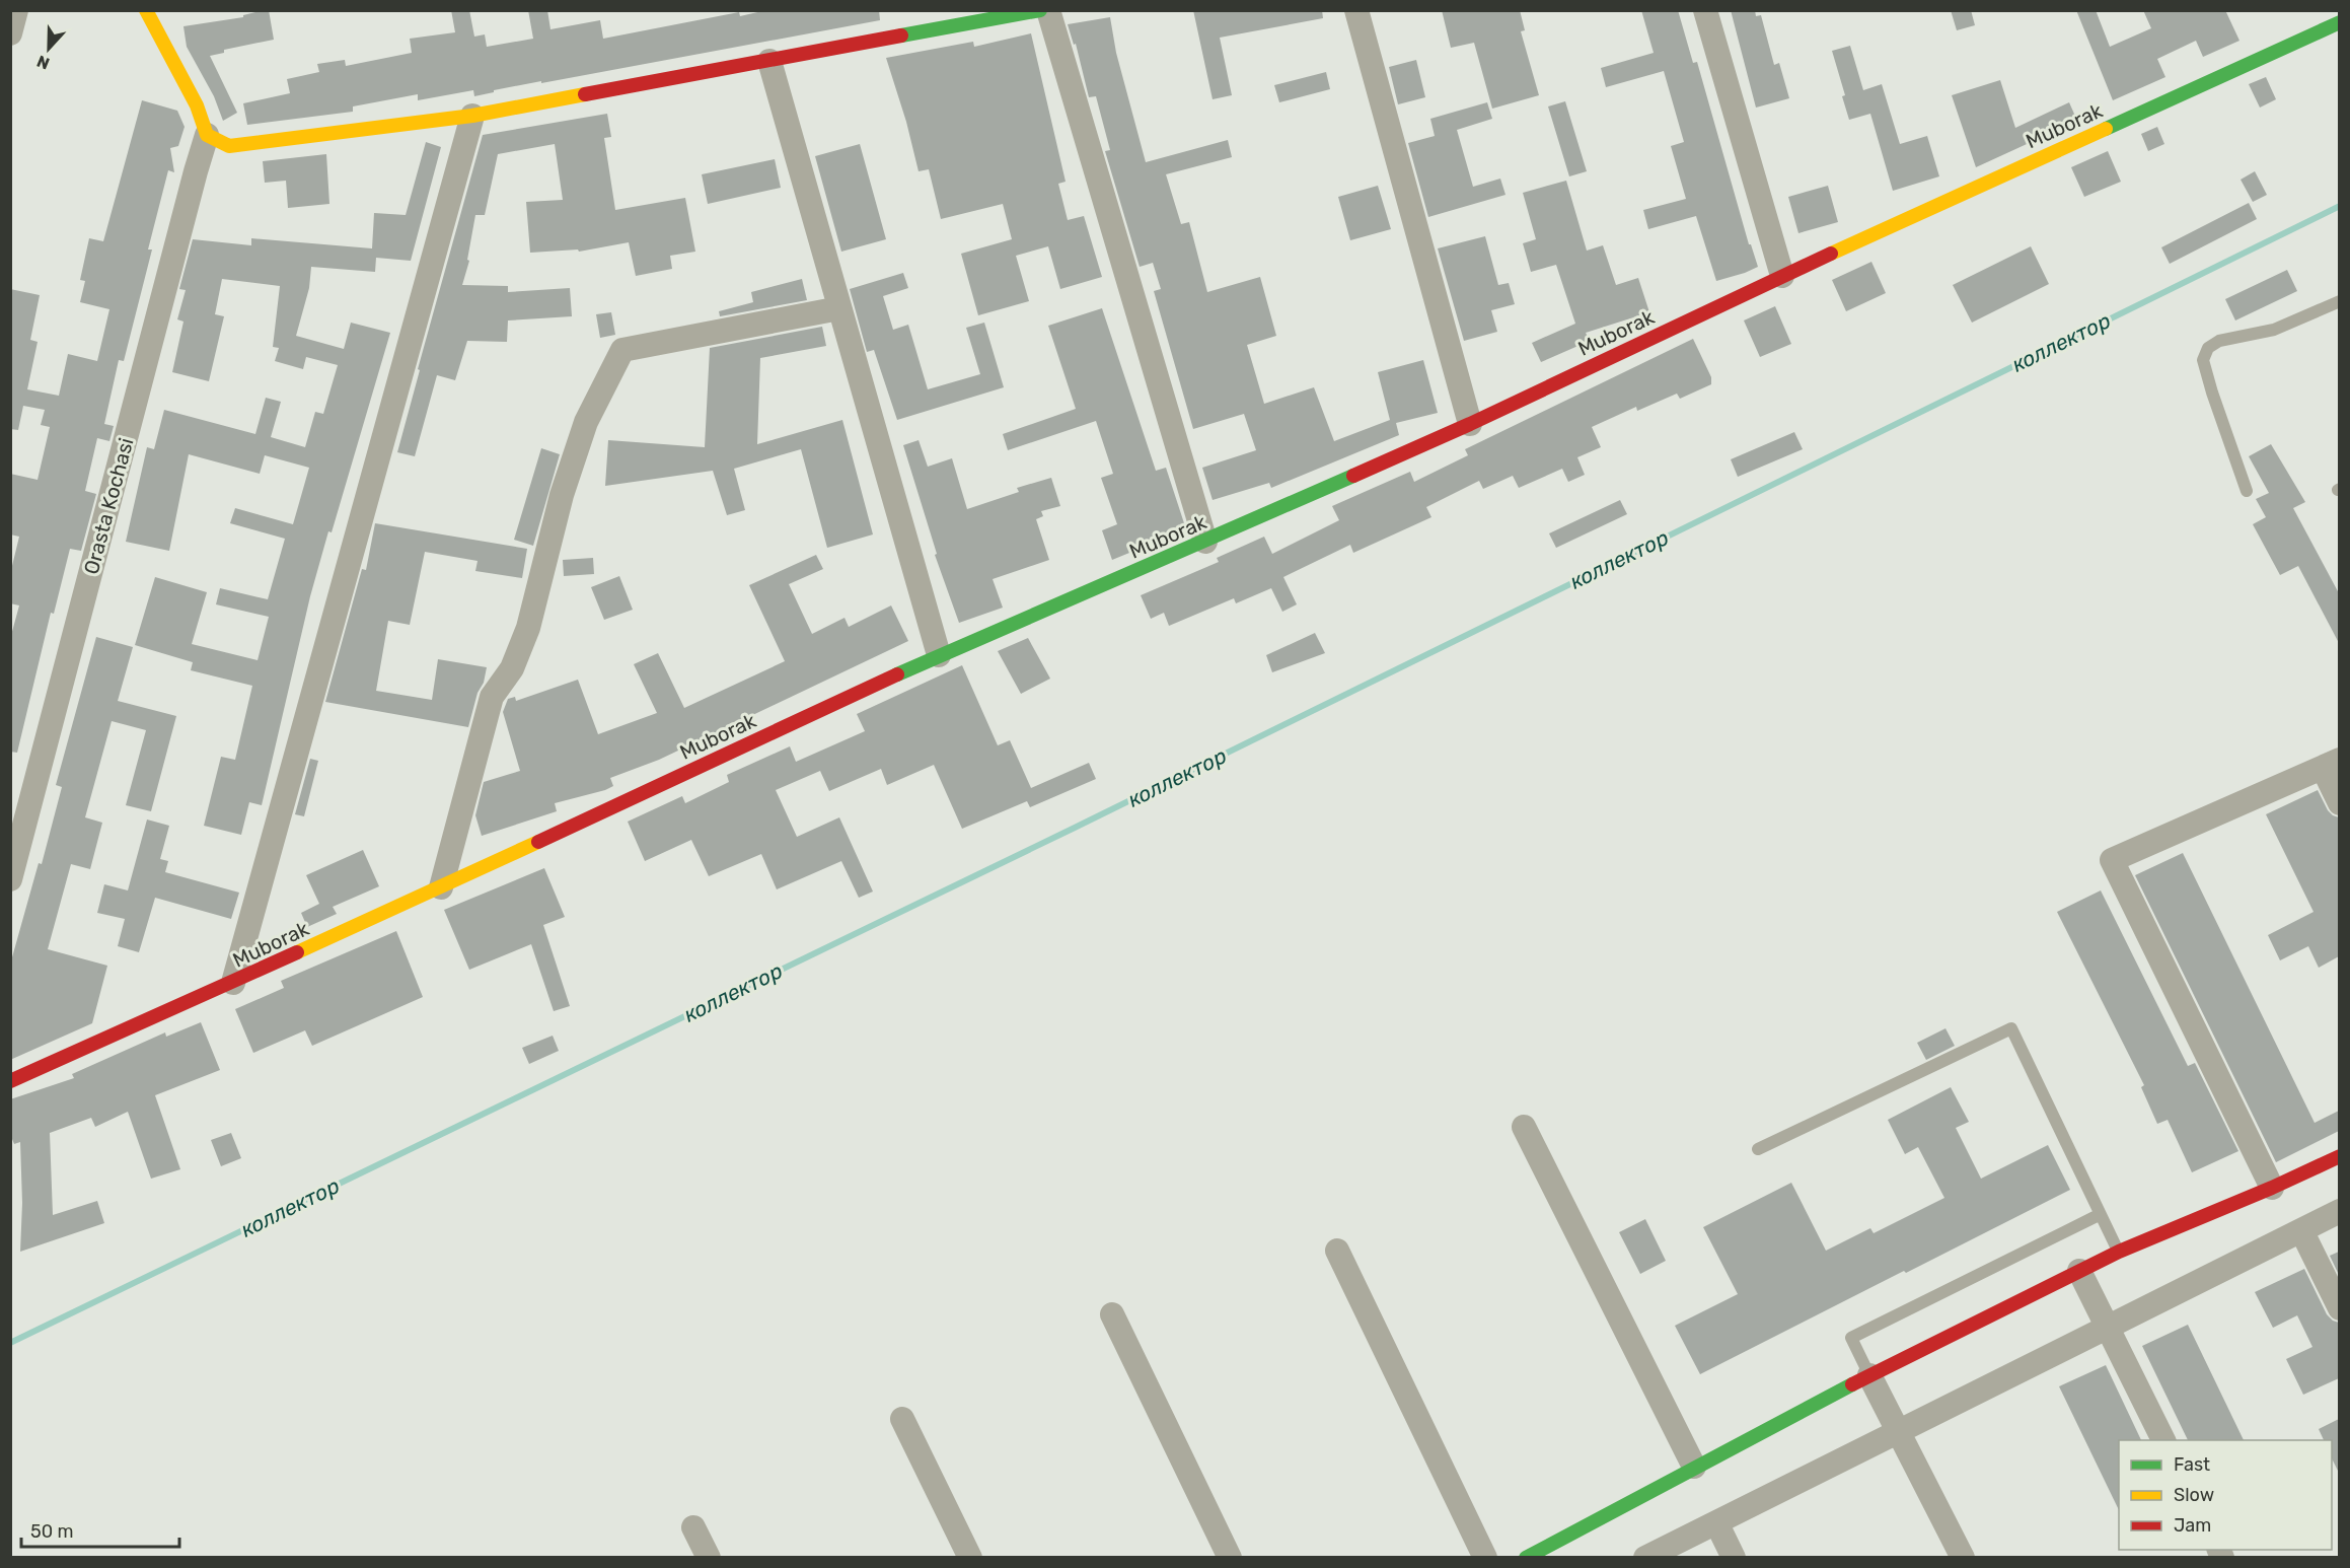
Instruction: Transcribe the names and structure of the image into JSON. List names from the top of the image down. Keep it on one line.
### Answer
{"streets":{"street":["Muborak","Orasta Kochasi"]},"water":["коллектор"],"legend":["Fast","Slow","Jam"],"scale_bar":"50 m","north":"bottom"}
